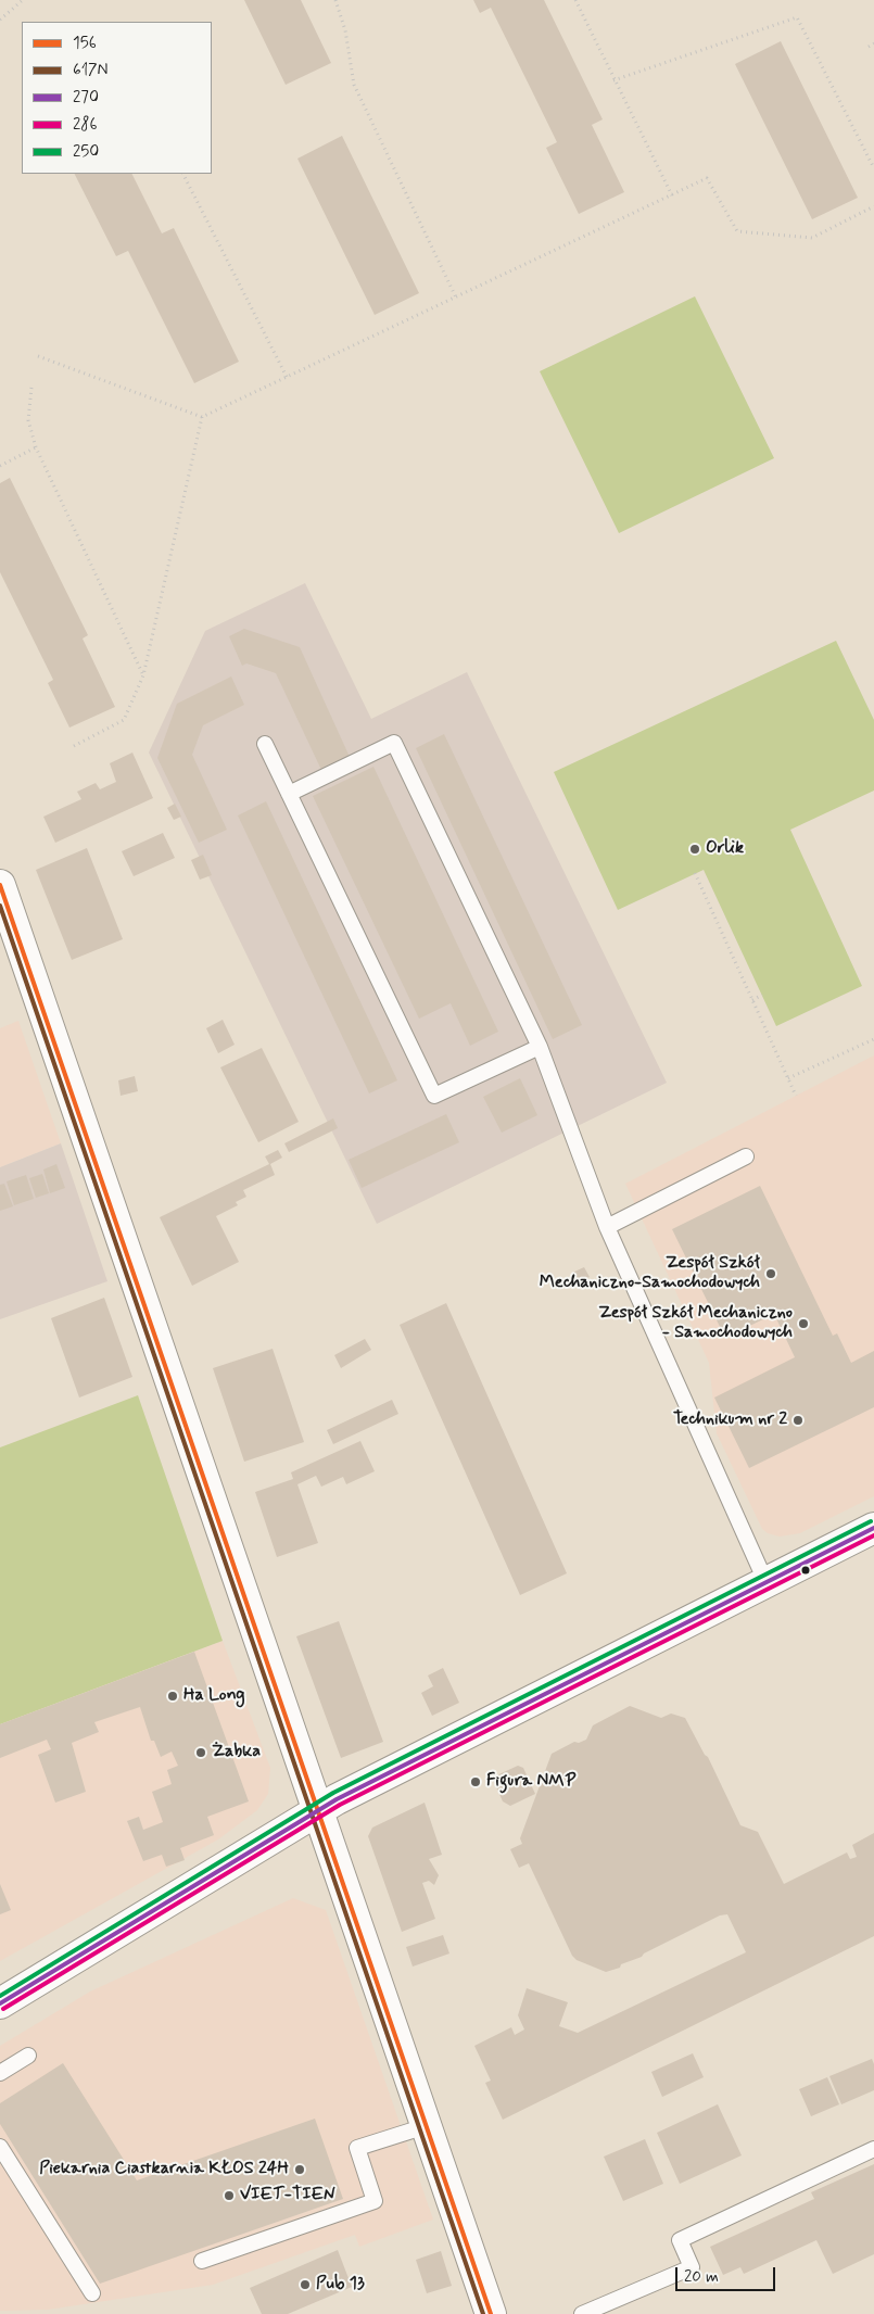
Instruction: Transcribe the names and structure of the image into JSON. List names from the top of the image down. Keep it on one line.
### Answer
{"places":["Orlik","Zespół Szkół Mechaniczno-Samochodowych","Zespół Szkół Mechaniczno - Samochodowych","Technikum nr 2","Ha Long","Żabka","Figura NMP","Piekarnia Ciastkarnia KŁOS 24H","VIET-TIEN","Pub 13"],"lines":["transit line 156","transit line 617N","transit line 250","transit line 270","transit line 286"],"legend":["156","617N","270","286","250"],"scale_bar":"20 m"}
